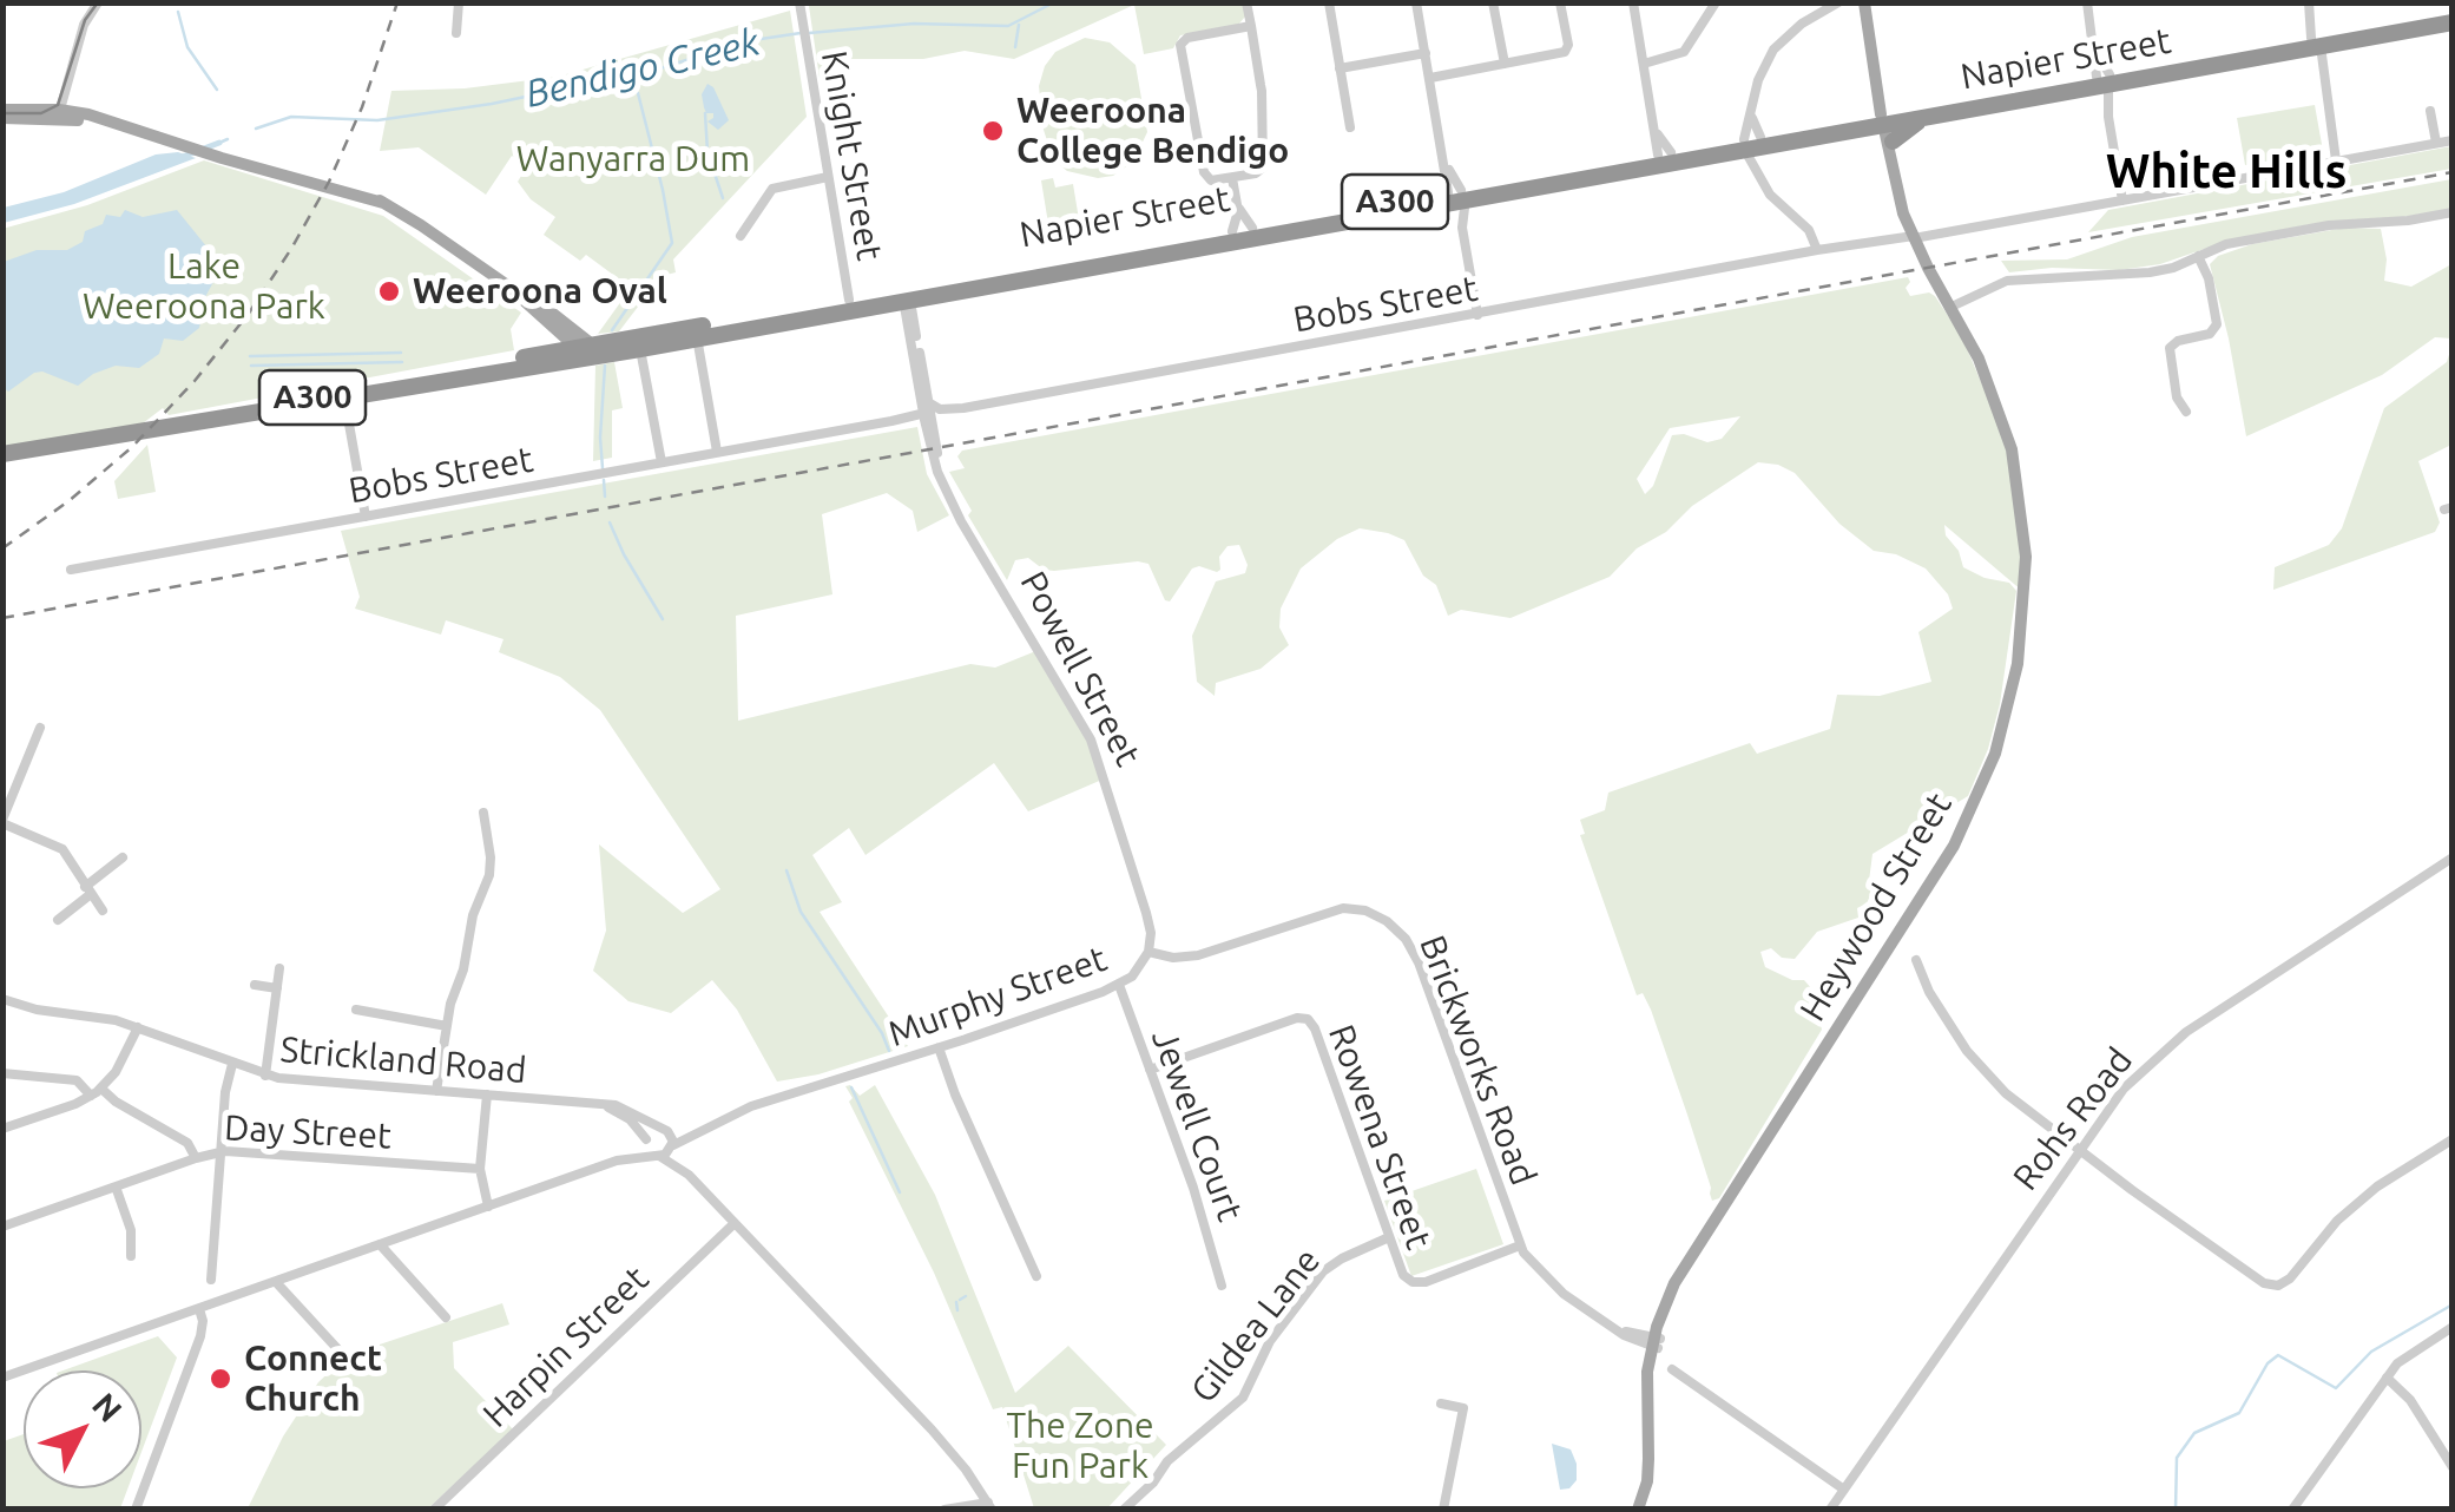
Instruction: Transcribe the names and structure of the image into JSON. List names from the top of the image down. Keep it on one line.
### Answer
{"streets":{"highway":["Napier Street","A300"],"main road":["Heywood Street"],"street":["Knight Street","Bobs Street","Powell Street","Murphy Street","Strickland Road","Brickworks Road","Rohs Road","Jewell Court","Day Street","Rowena Street","Gildea Lane","Harpin Street"]},"crossings":[["Napier Street","Knight Street"],["Napier Street","Powell Street"],["Napier Street","Heywood Street"],["Bobs Street","Powell Street"],["Bobs Street","Heywood Street"],["Powell Street","Murphy Street"],["Heywood Street","Rohs Road"],["Murphy Street","Strickland Road"],["Murphy Street","Brickworks Road"],["Murphy Street","Jewell Court"],["Brickworks Road","Rowena Street"],["Jewell Court","Rowena Street"],["Rowena Street","Gildea Lane"]],"districts":["White Hills"],"water":["Bendigo Creek"],"parks":["Wanyarra Dum","Lake Weeroona Park","The Zone Fun Park"],"places":["Weeroona College Bendigo","Weeroona Oval","Connect Church"],"north":"top right"}
